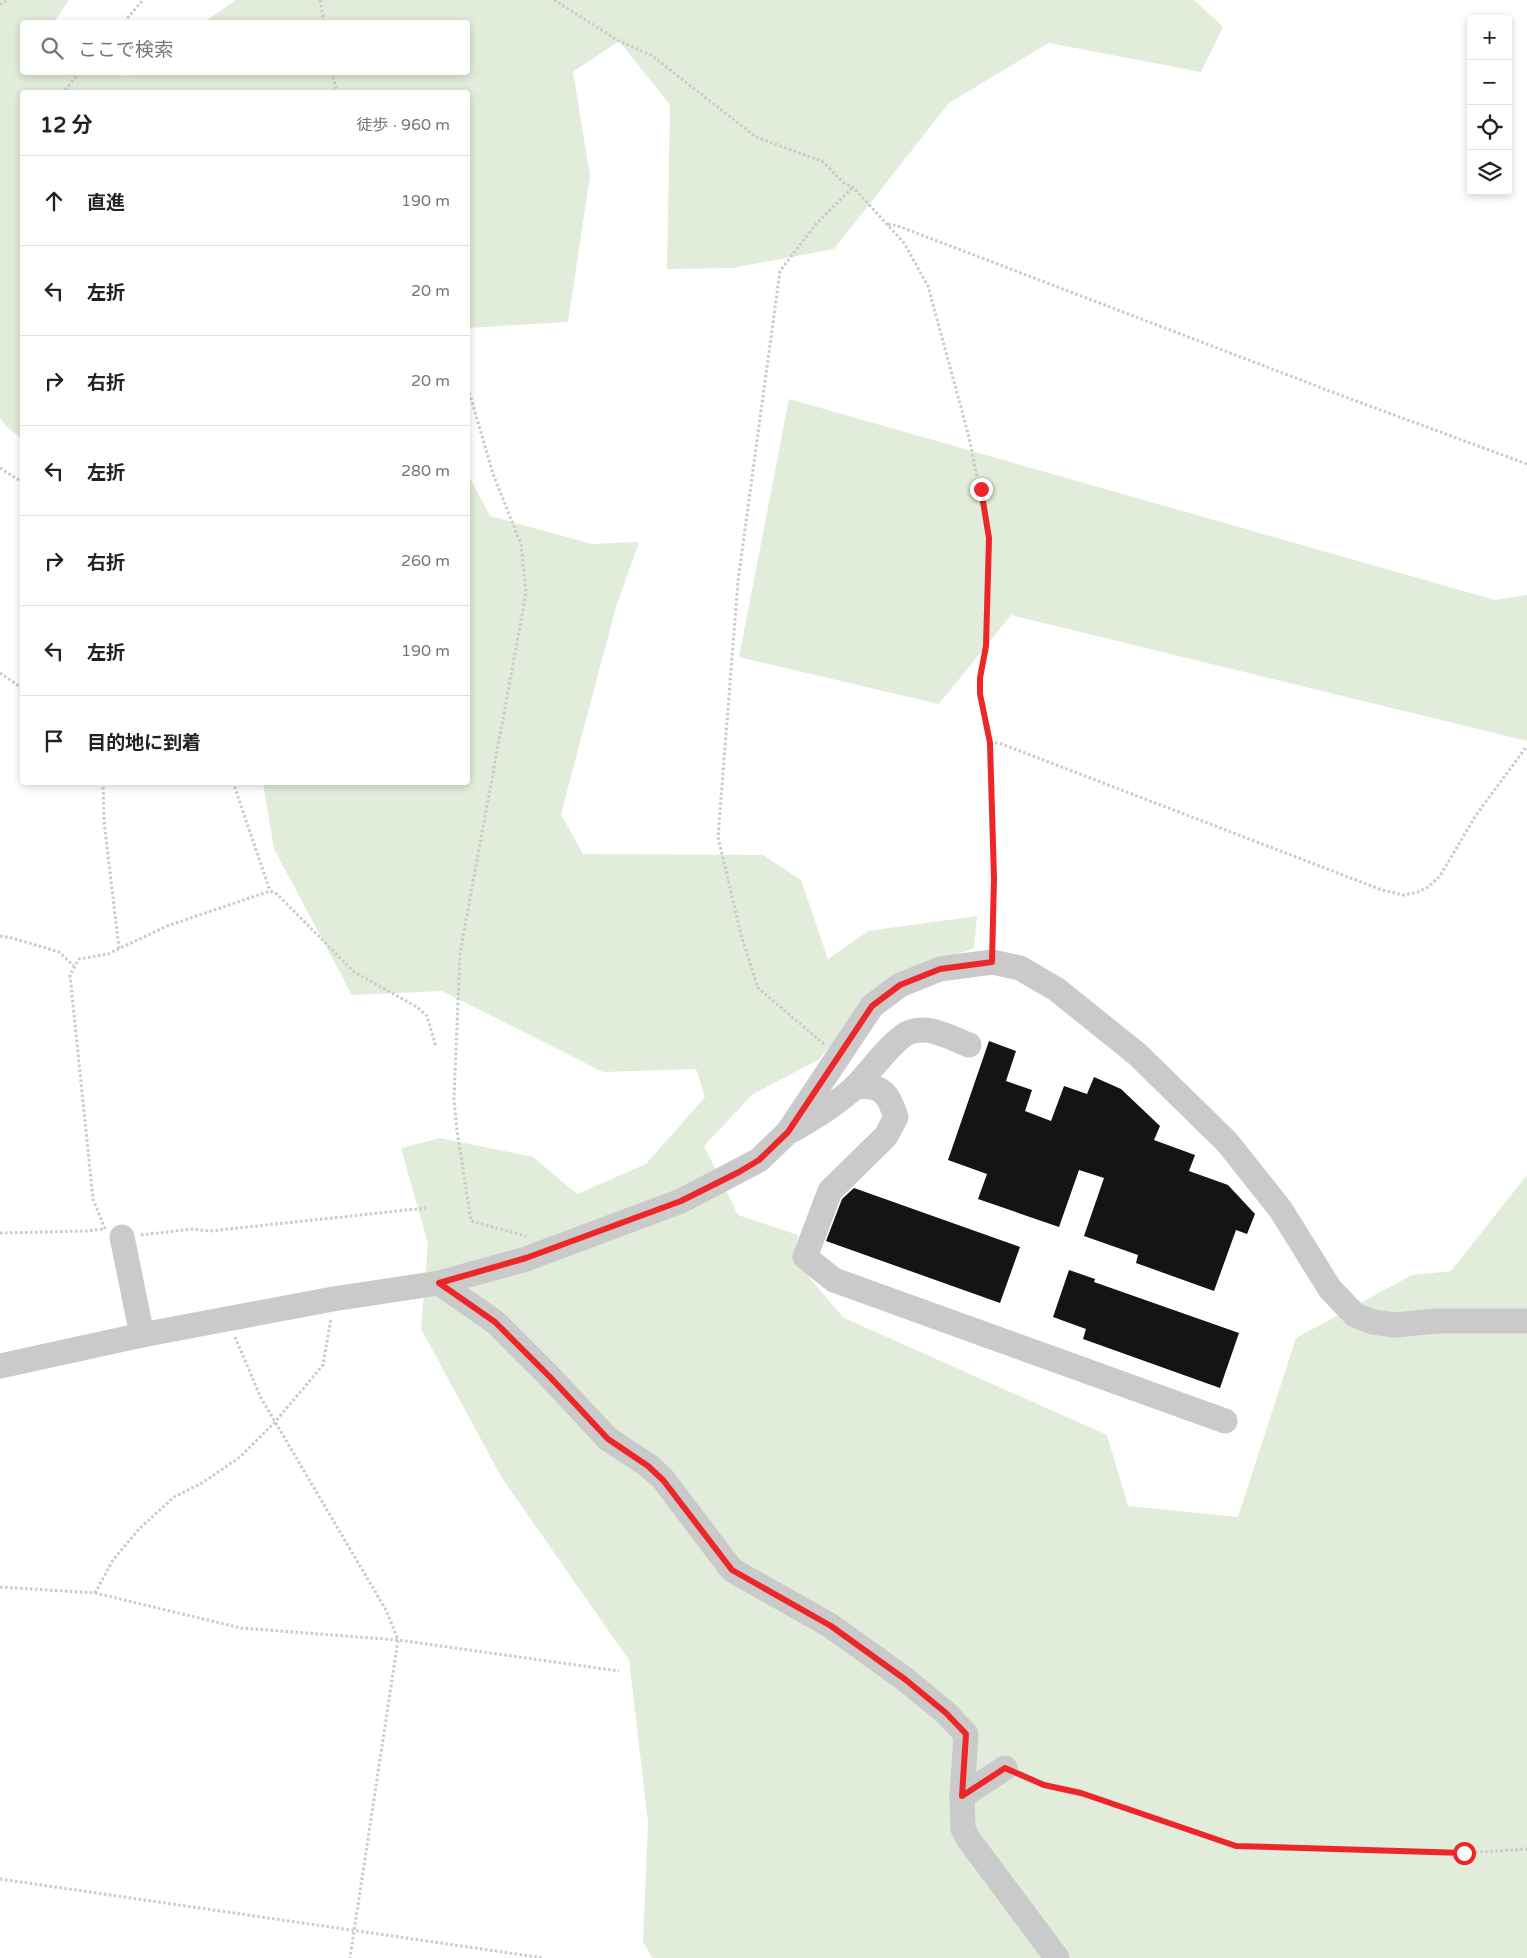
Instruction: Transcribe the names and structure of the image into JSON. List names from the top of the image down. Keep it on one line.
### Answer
{"page":{"map_buttons":["+","−"],"search":"ここで検索","heading":["12 分","徒歩 · 960 m"],"list":[["直進","190 m"],["左折","20 m"],["右折","20 m"],["左折","280 m"],["右折","260 m"],["左折","190 m"],"目的地に到着"]}}
